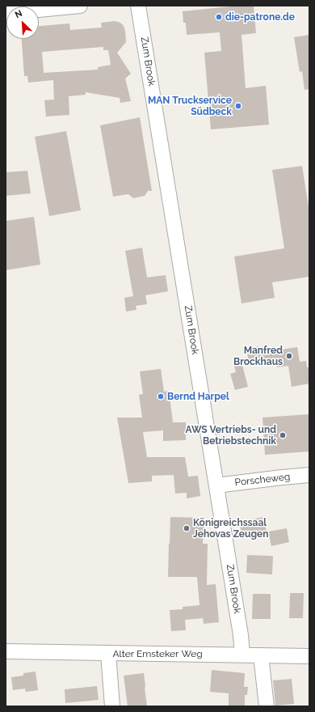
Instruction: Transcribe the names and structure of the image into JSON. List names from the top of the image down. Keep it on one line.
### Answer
{"streets":{"street":["Zum Brook","Porscheweg","Alter Emsteker Weg"]},"crossings":[["Zum Brook","Porscheweg"],["Zum Brook","Alter Emsteker Weg"]],"places":["die-patrone.de","MAN Truckservice Südbeck","Manfred Brockhaus","Bernd Harpel","AWS Vertriebs- und Betriebstechnik","Königreichssaal Jehovas Zeugen"],"north":"top left"}
